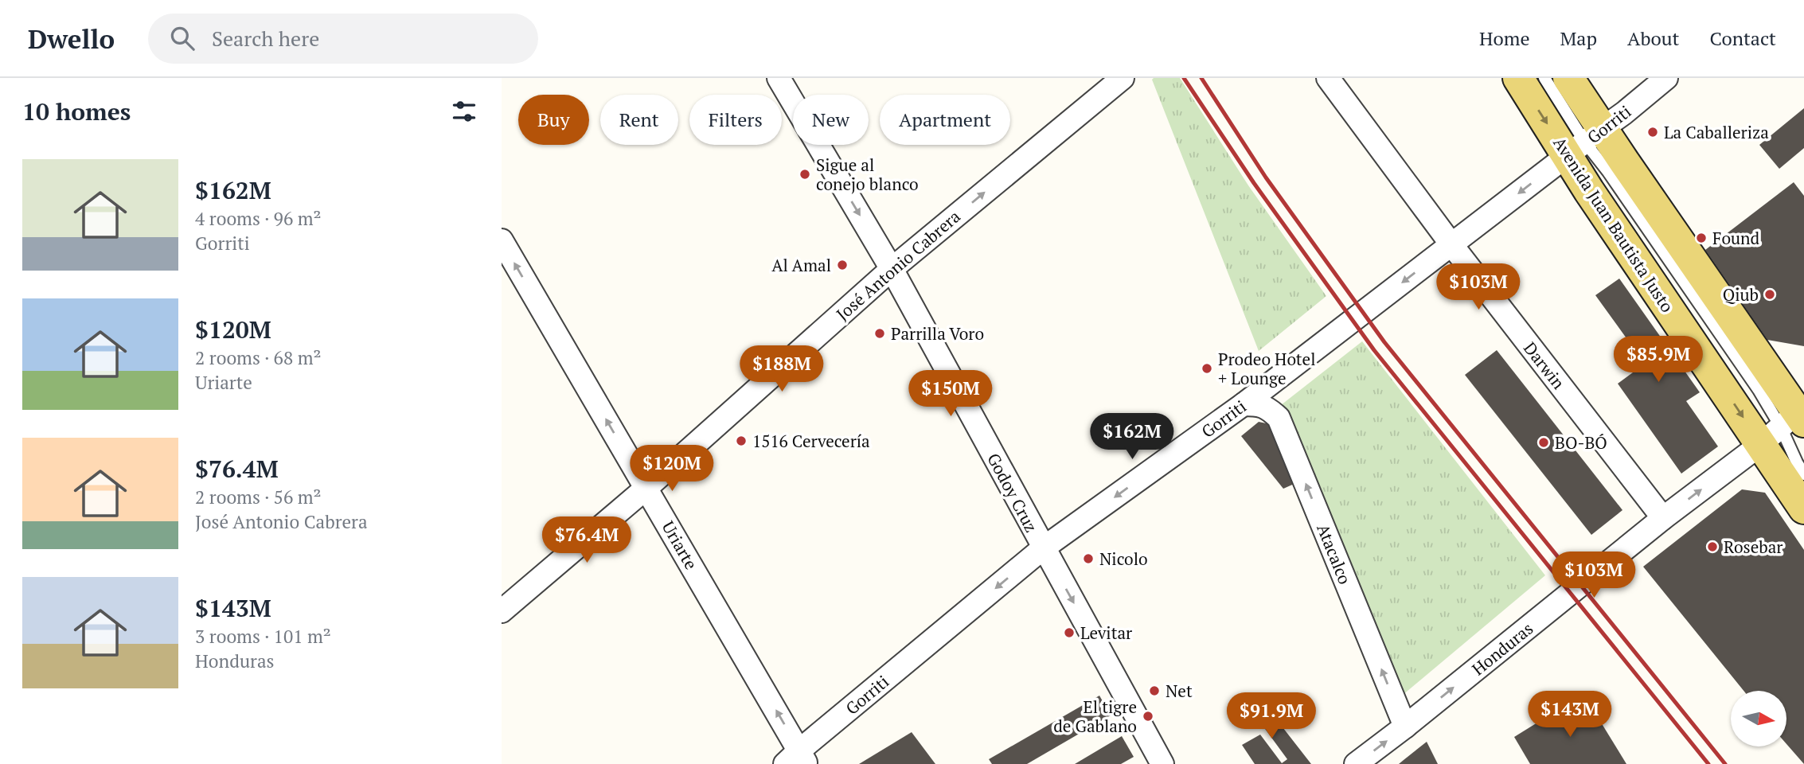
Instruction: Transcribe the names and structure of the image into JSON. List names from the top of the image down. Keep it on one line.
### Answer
{"streets":{"main road":["Avenida Juan Bautista Justo"],"street":["Gorriti","José Antonio Cabrera","Darwin","Godoy Cruz","Uriarte","Atacalco","Honduras"]},"crossings":[["Gorriti","Avenida Juan Bautista Justo"],["Gorriti","Darwin"],["Gorriti","Godoy Cruz"],["Gorriti","Uriarte"],["Gorriti","Atacalco"],["Avenida Juan Bautista Justo","Honduras"],["José Antonio Cabrera","Godoy Cruz"],["José Antonio Cabrera","Uriarte"],["Darwin","Honduras"],["Atacalco","Honduras"]],"one_way":["Gorriti","José Antonio Cabrera","Godoy Cruz","Uriarte","Atacalco","Honduras"],"places":["La Caballeriza","Sigue al conejo blanco","Found","Al Amal","Qiub","Parrilla Voro","Prodeo Hotel + Lounge","1516 Cervecería","BO-BÓ","Rosebar","Nicolo","Levitar","Net","El tigre de Gablano"],"north":"right","page":{"header":"Dwello","search":"Search here","nav":["Home","Map","About","Contact"],"heading":"10 homes","chip":["Buy","Rent","Filters","New","Apartment"],"list":[{"name":"$162M","note":"4 rooms · 96 m² · Gorriti"},{"name":"$120M","note":"2 rooms · 68 m² · Uriarte"},{"name":"$76.4M","note":"2 rooms · 56 m² · José Antonio Cabrera"},{"name":"$143M","note":"3 rooms · 101 m² · Honduras"}],"price":["$103M","$85.9M","$188M","$150M","$162M","$120M","$76.4M","$103M","$143M","$91.9M"]}}
